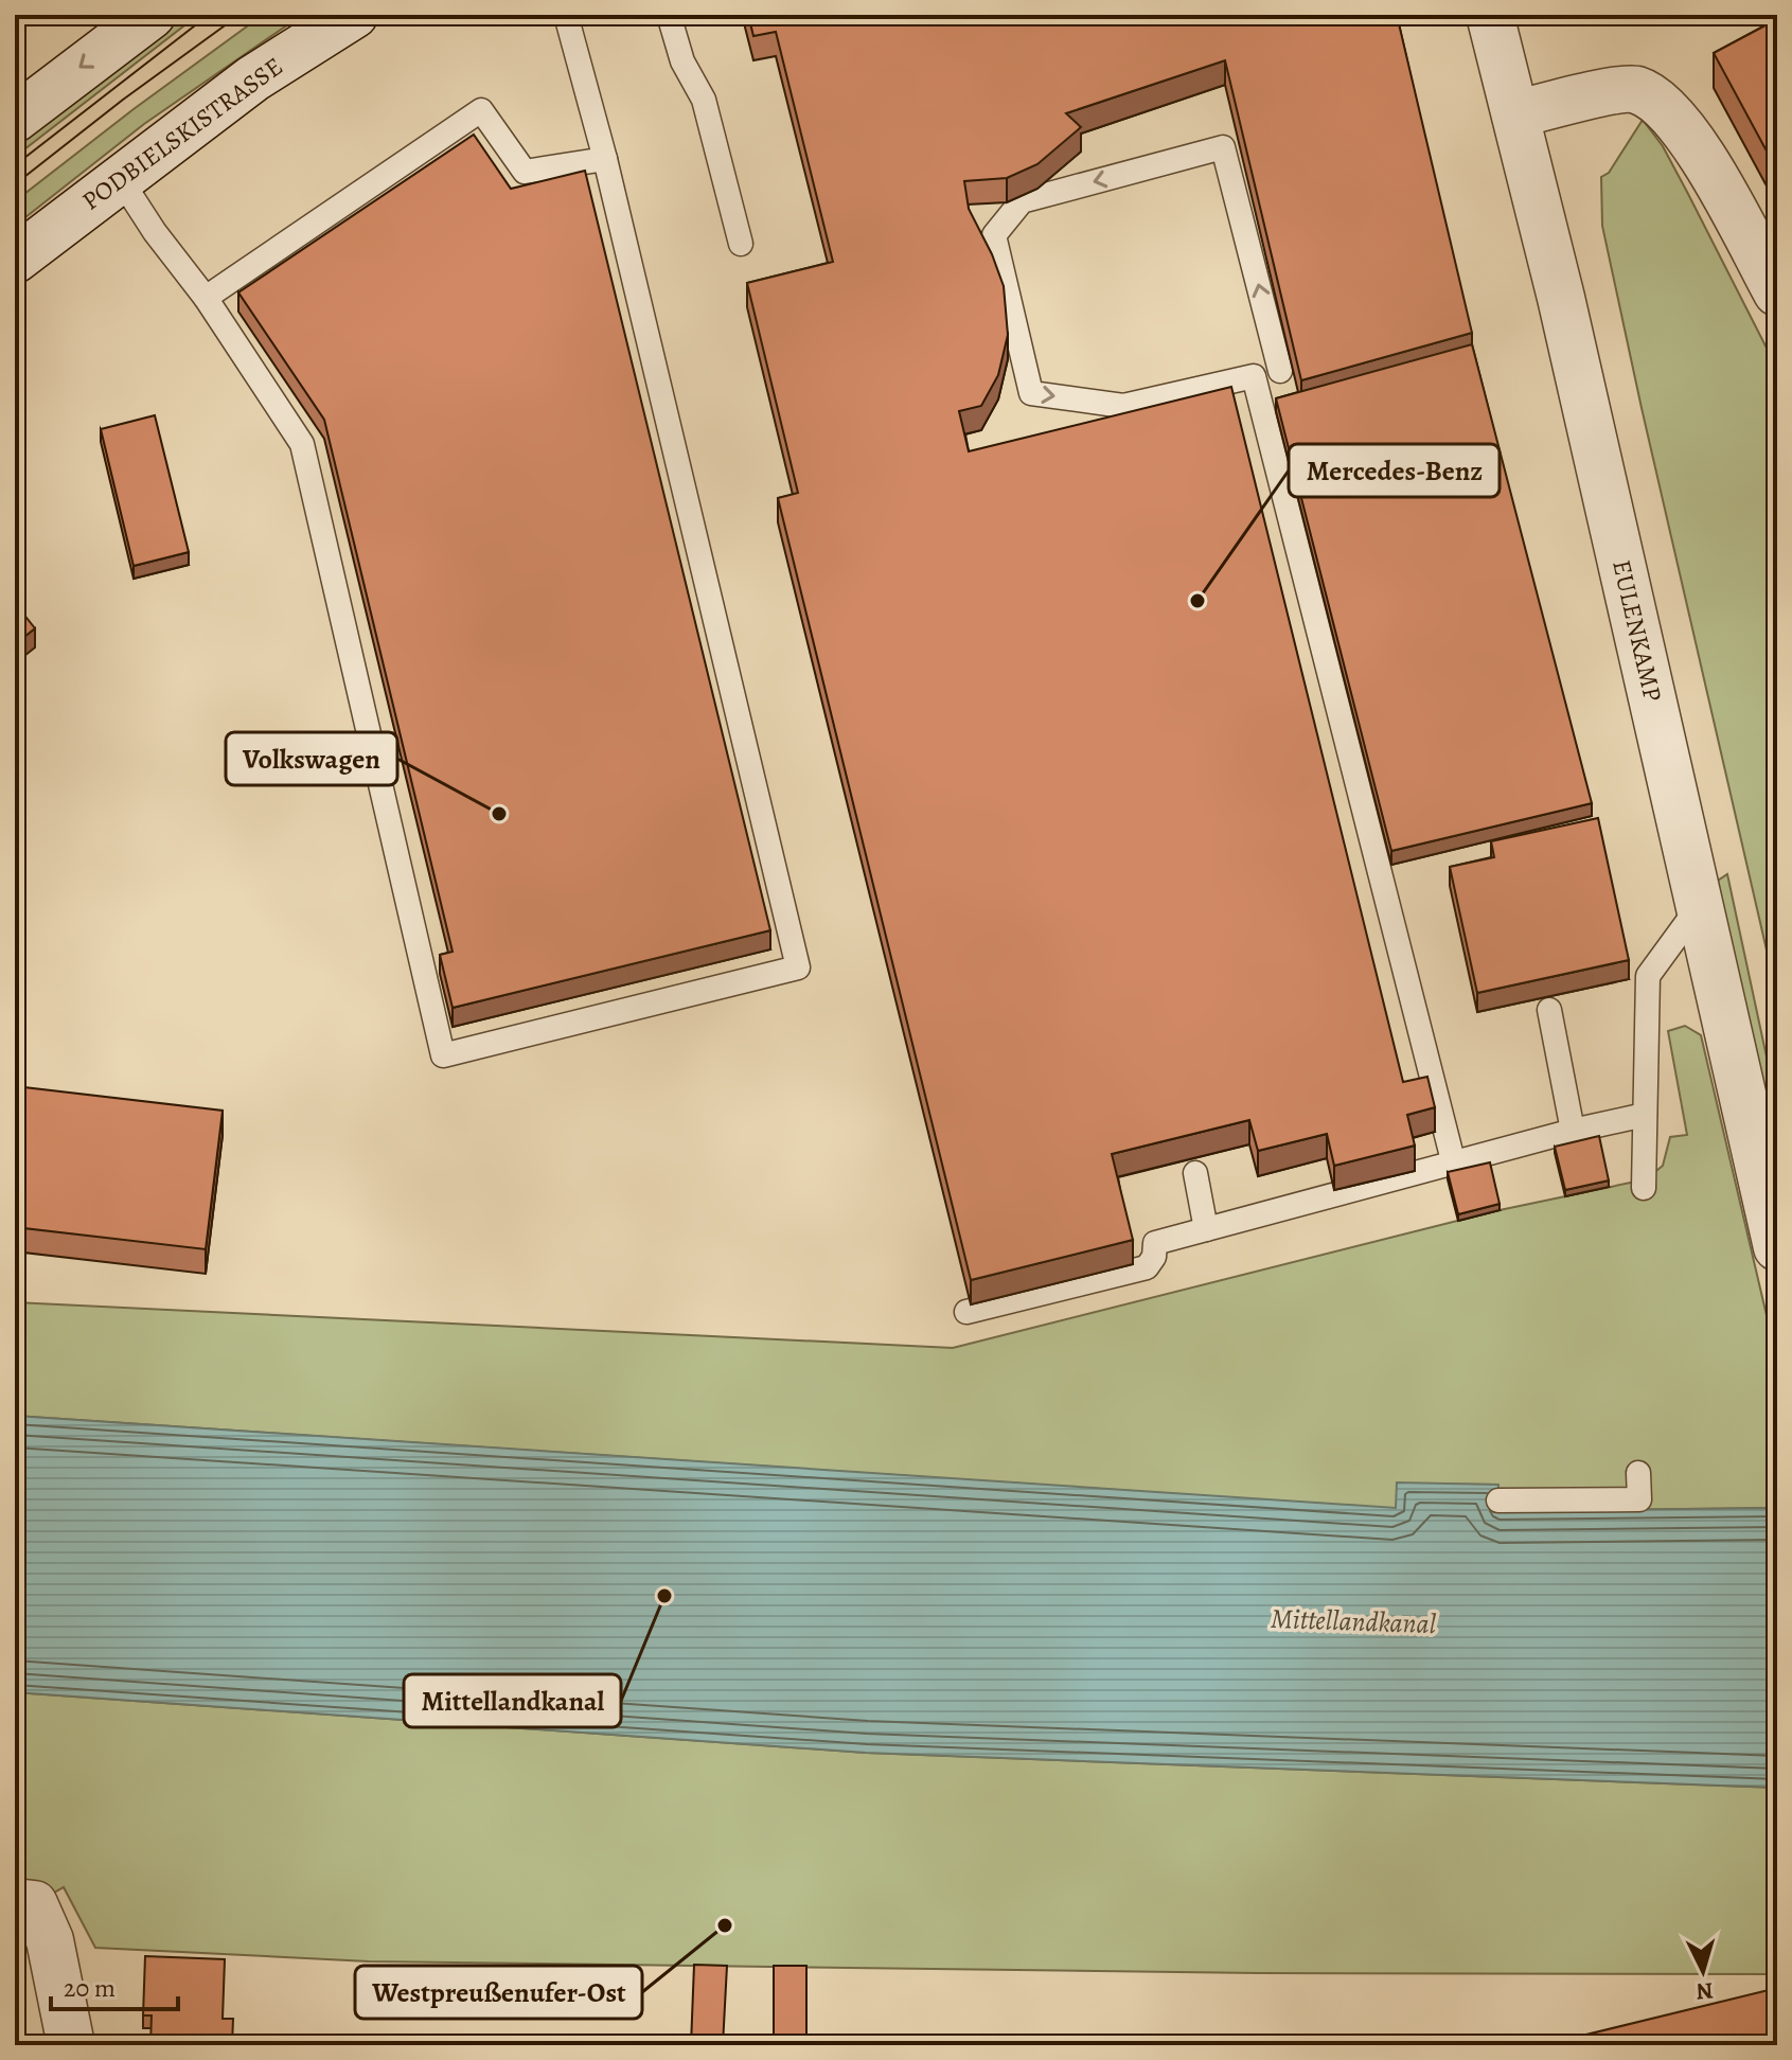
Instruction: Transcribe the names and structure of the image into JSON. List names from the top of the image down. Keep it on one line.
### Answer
{"streets":{"street":["PODBIELSKISTRASSE","EULENKAMP"]},"water":["Mittellandkanal"],"places":["Mercedes-Benz","Volkswagen","Mittellandkanal","Westpreußenufer-Ost"],"scale_bar":"20 m","north":"bottom"}
